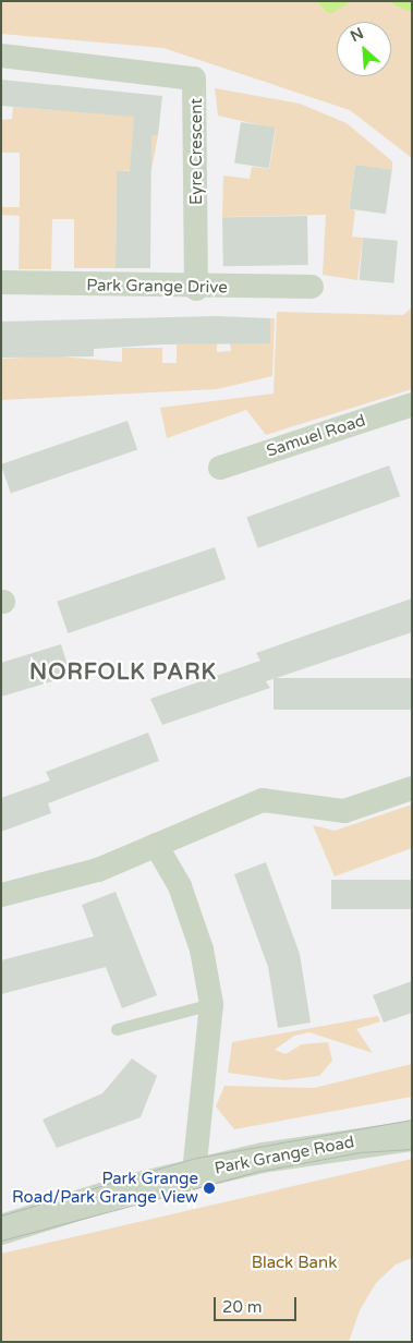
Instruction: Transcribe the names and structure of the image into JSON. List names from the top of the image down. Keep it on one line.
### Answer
{"streets":{"street":["Eyre Crescent","Park Grange Drive","Samuel Road","Park Grange Road"]},"crossings":[["Eyre Crescent","Park Grange Drive"]],"districts":["NORFOLK PARK"],"parks":["Black Bank"],"places":["Park Grange Road/Park Grange View"],"scale_bar":"20 m","north":"top left"}
